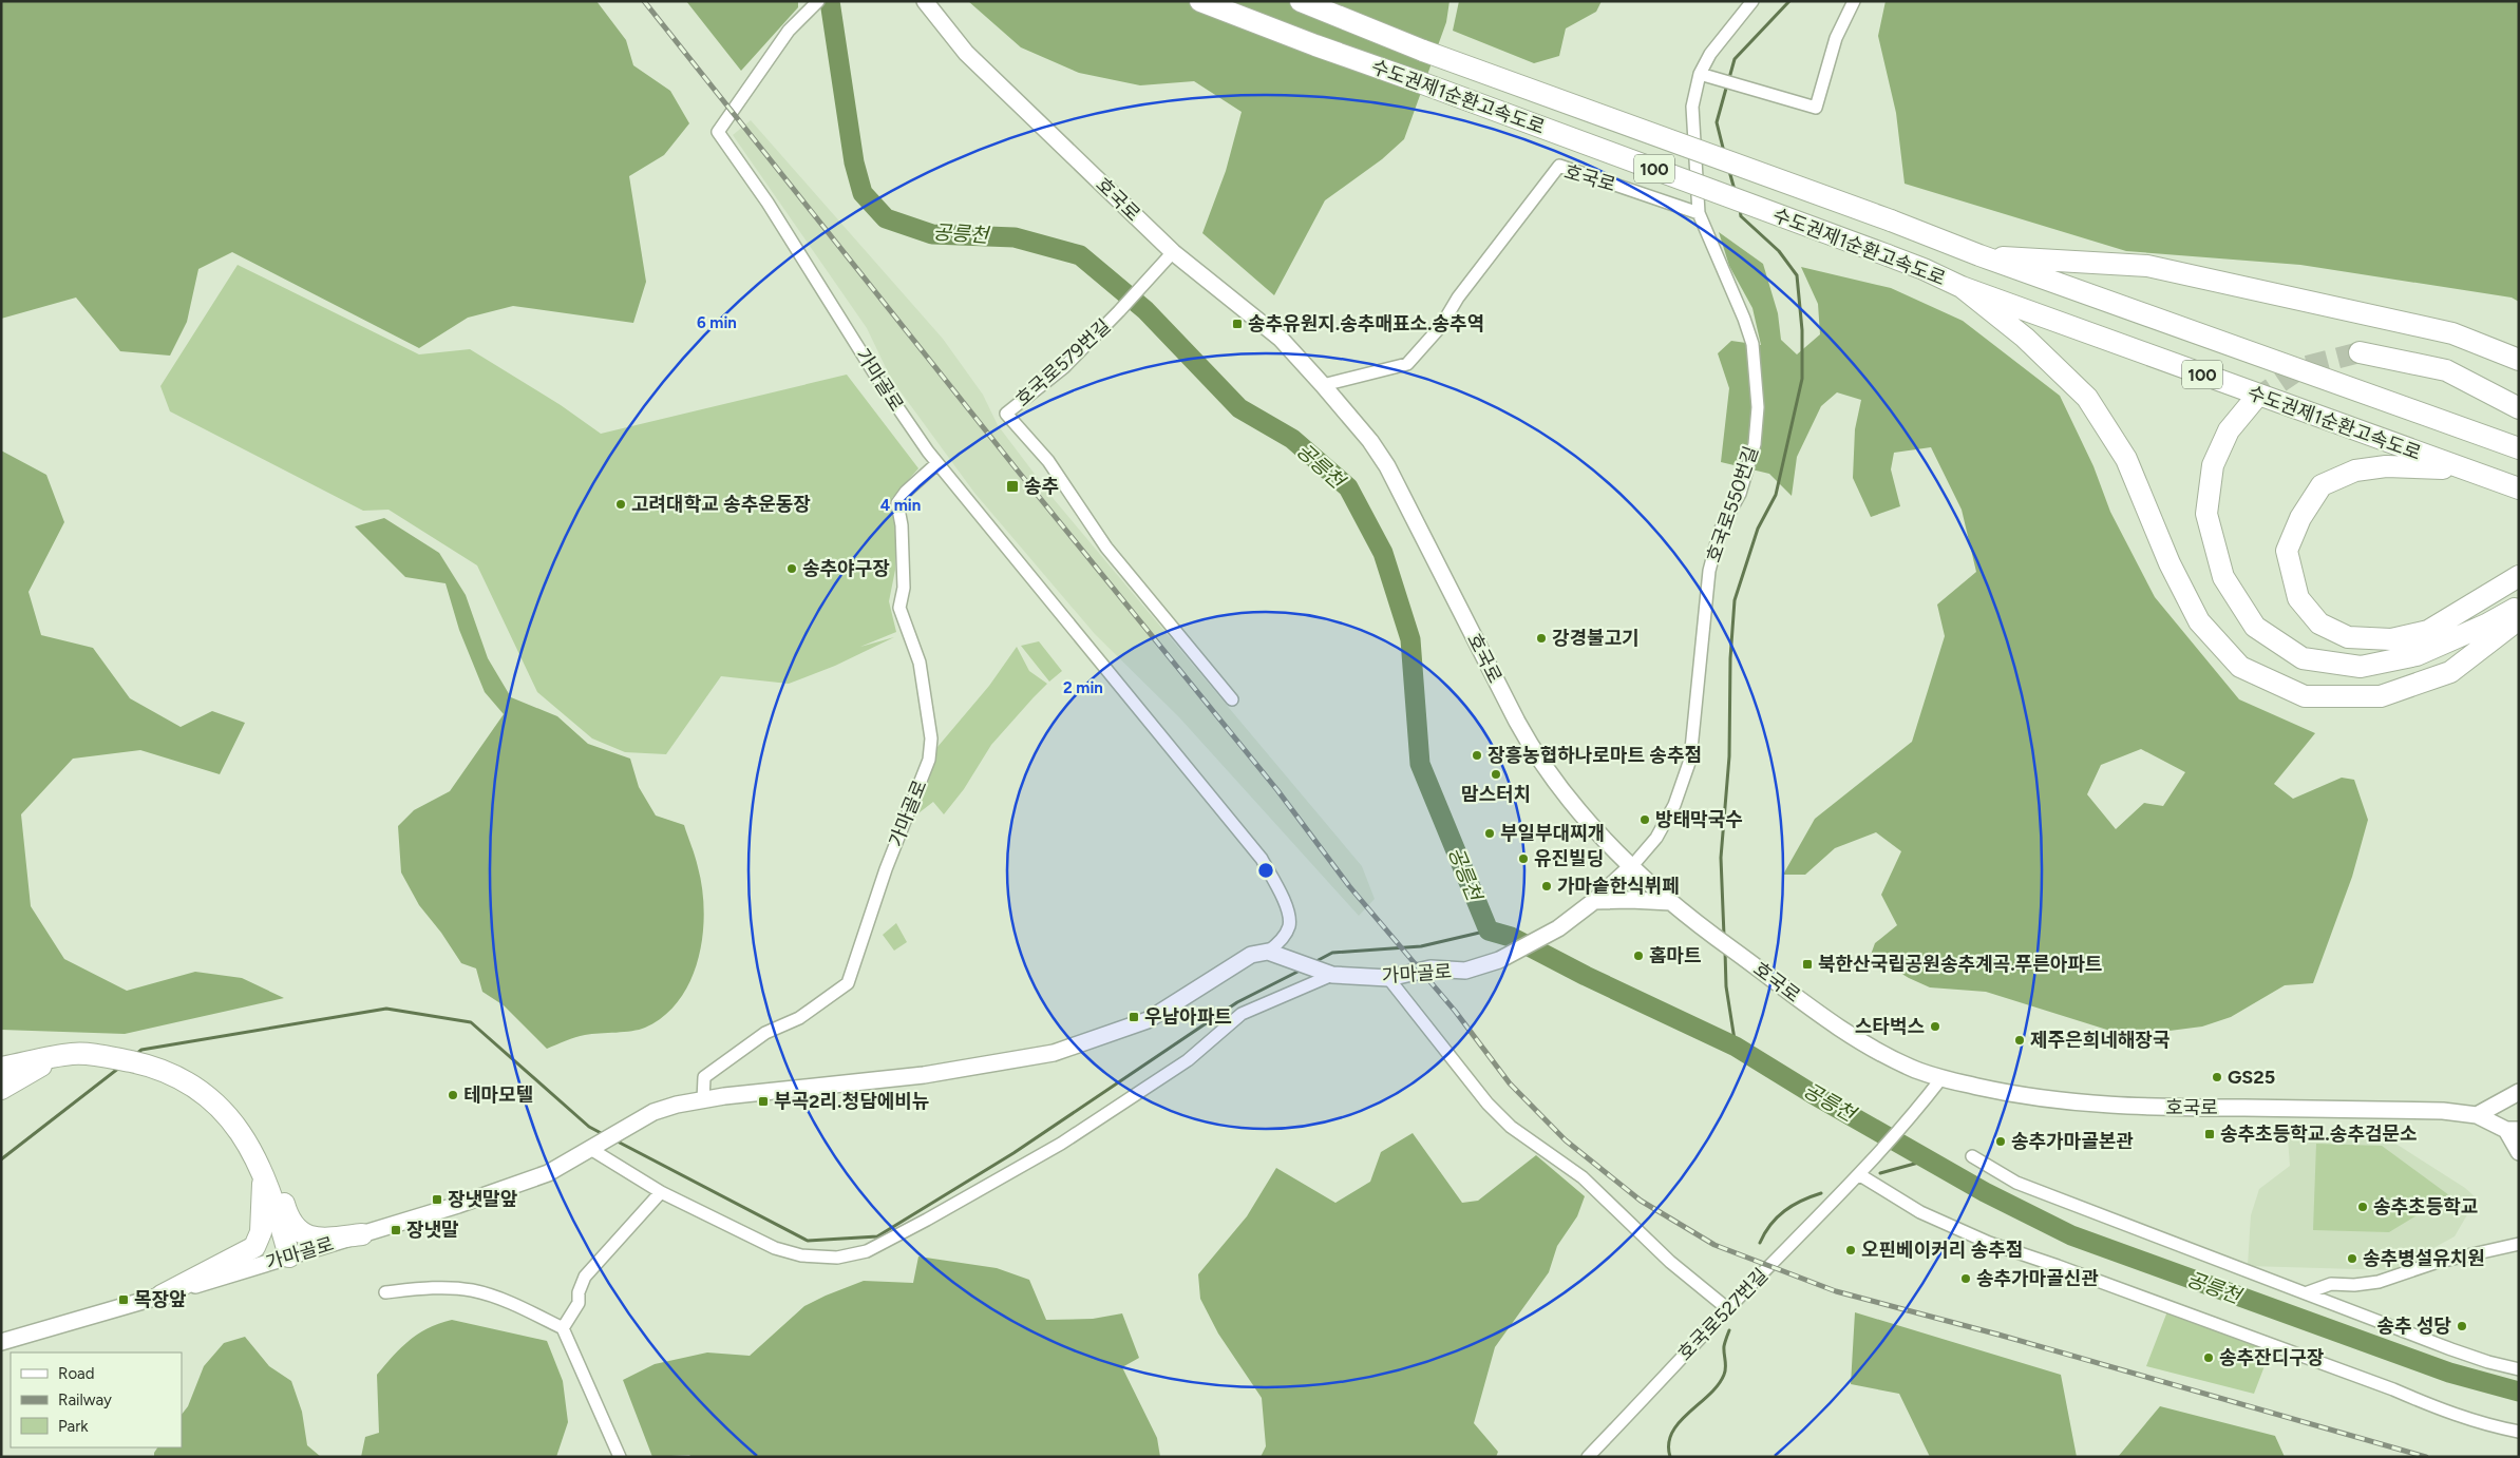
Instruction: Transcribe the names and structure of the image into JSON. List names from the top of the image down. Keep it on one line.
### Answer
{"streets":{"highway":["수도권제1순환고속도로","100"],"street":["호국로","호국로579번길","가마골로","호국로550번길","호국로527번길"]},"crossings":[["호국로","호국로579번길"],["호국로","호국로550번길"],["호국로","호국로527번길"]],"water":["공릉천"],"places":{"transit":["송추유원지.송추매표소.송추역","송추","북한산국립공원송추계곡.푸른아파트","우남아파트","부곡2리.청담에비뉴","송추초등학교.송추검문소","장냇말앞","장냇말","목장앞"],"other":["고려대학교 송추운동장","송추야구장","강경불고기","장흥농협하나로마트 송추점","맘스터치","방태막국수","부일부대찌개","유진빌딩","가마솥한식뷔페","홈마트","스타벅스","제주은희네해장국","GS25","테마모텔","송추가마골본관","송추초등학교","오핀베이커리 송추점","송추병설유치원","송추가마골신관","송추 성당","송추잔디구장"]},"legend":["Road","Railway","Park"],"rings":["6 min","4 min","2 min"]}
